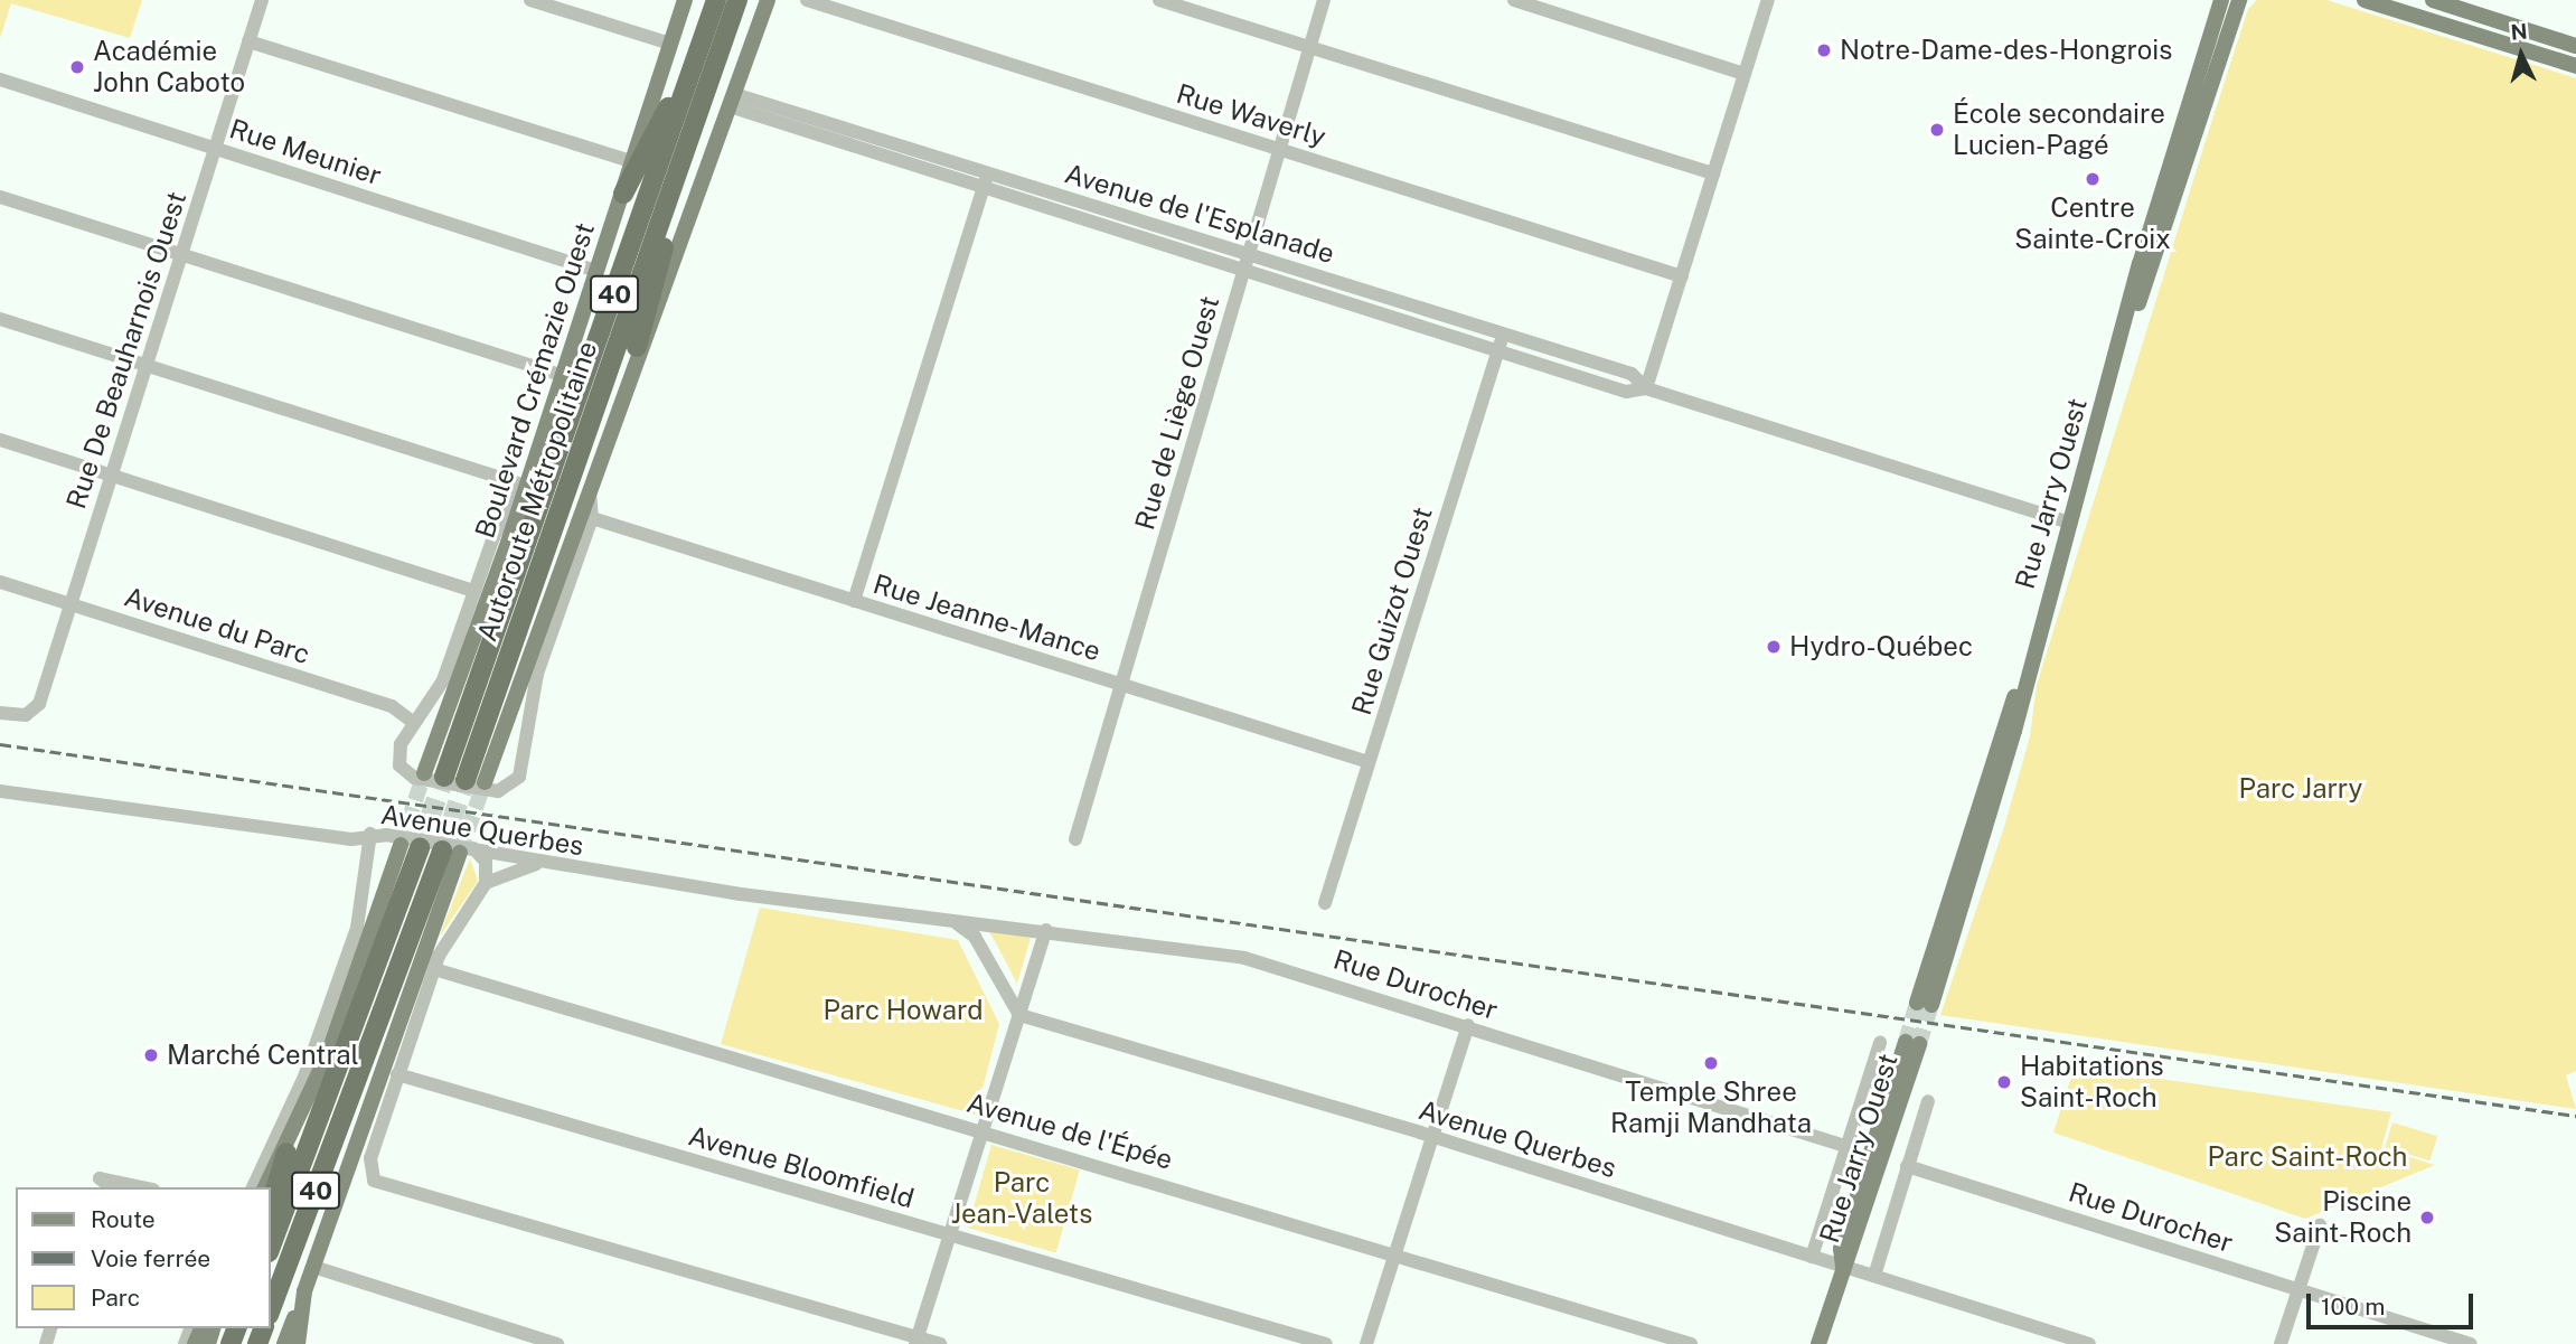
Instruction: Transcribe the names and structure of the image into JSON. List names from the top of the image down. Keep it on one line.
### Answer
{"streets":{"highway":["40","Autoroute Métropolitaine"],"main road":["Boulevard Crémazie Ouest","Rue Jarry Ouest"],"street":["Rue Waverly","Rue Meunier","Avenue de l'Esplanade","Rue De Beauharnois Ouest","Rue de Liège Ouest","Rue Guizot Ouest","Rue Jeanne-Mance","Avenue du Parc","Avenue Querbes","Rue Durocher","Avenue de l'Épée","Avenue Bloomfield"]},"crossings":[["Rue Waverly","Rue de Liège Ouest"],["Rue Meunier","Rue De Beauharnois Ouest"],["Rue Meunier","Boulevard Crémazie Ouest"],["Avenue de l'Esplanade","Rue de Liège Ouest"],["Avenue de l'Esplanade","Rue Jarry Ouest"],["Avenue de l'Esplanade","Rue Guizot Ouest"],["40","Avenue Querbes"],["Rue De Beauharnois Ouest","Avenue du Parc"],["Boulevard Crémazie Ouest","Avenue du Parc"],["Rue de Liège Ouest","Rue Jeanne-Mance"],["Rue Jarry Ouest","Avenue Querbes"],["Rue Jarry Ouest","Rue Durocher"],["Rue Guizot Ouest","Rue Jeanne-Mance"],["Avenue Querbes","Rue Durocher"]],"parks":["Parc Jarry","Parc Howard","Parc Saint-Roch","Parc Jean-Valets"],"places":["Notre-Dame-des-Hongrois","Académie John Caboto","École secondaire Lucien-Pagé","Centre Sainte-Croix","Hydro-Québec","Marché Central","Temple Shree Ramji Mandhata","Habitations Saint-Roch","Piscine Saint-Roch"],"legend":["Route","Voie ferrée","Parc"],"scale_bar":"100 m","north":"top"}
